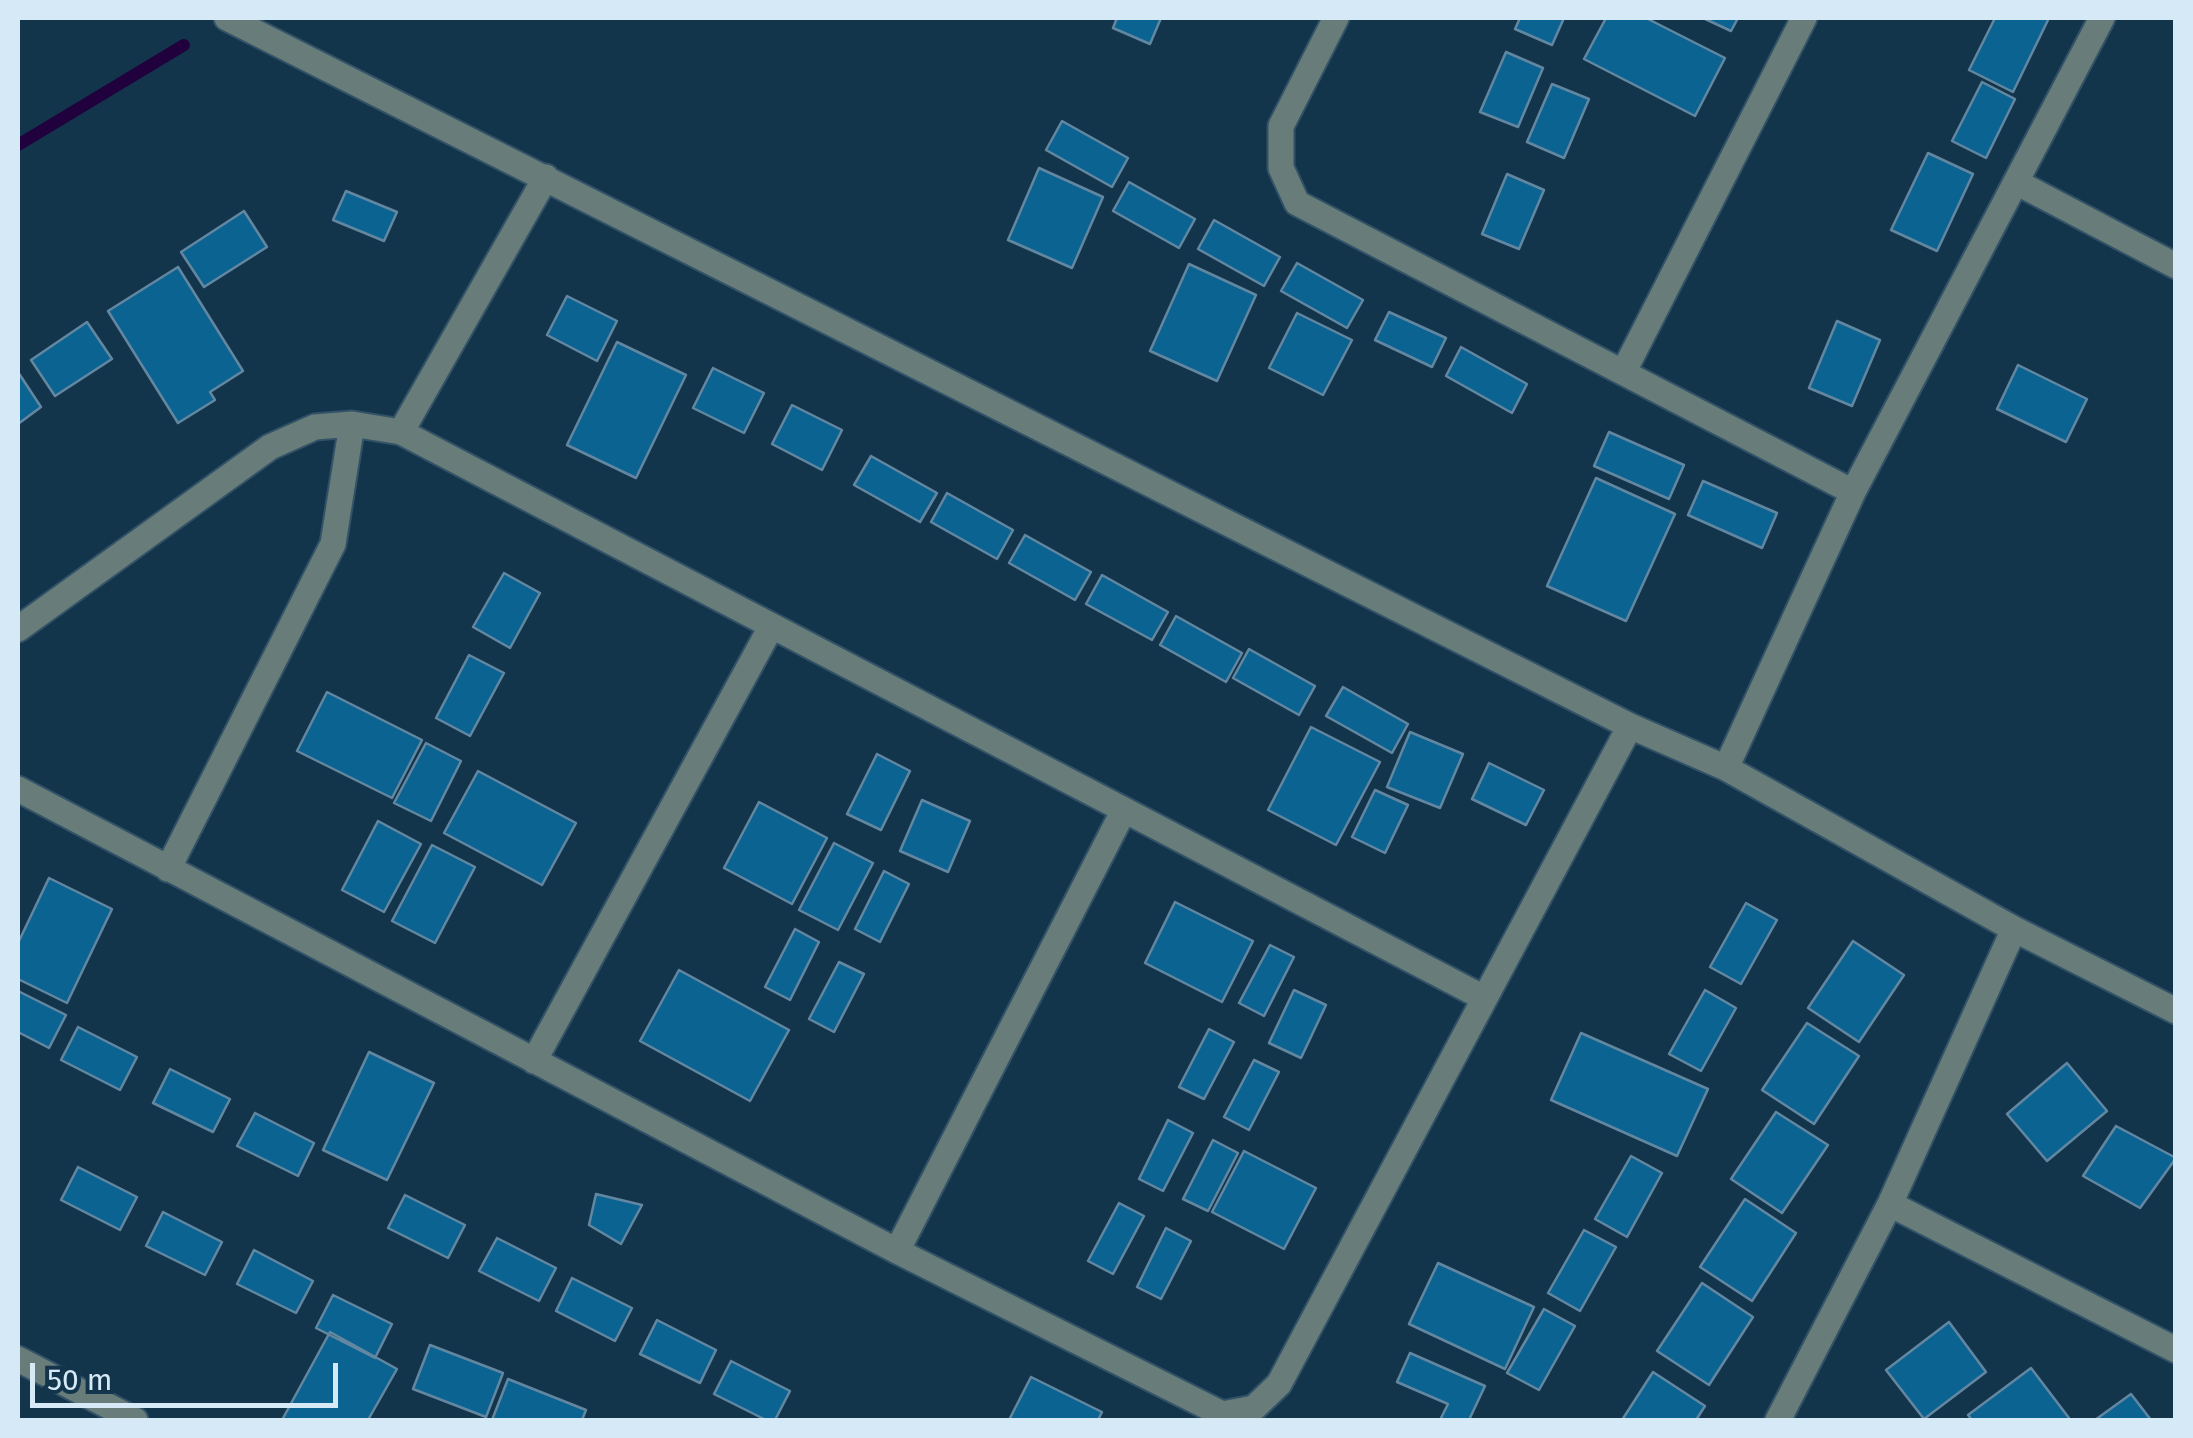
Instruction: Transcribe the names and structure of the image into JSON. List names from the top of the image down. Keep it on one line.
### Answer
{"scale_bar":"50 m"}
